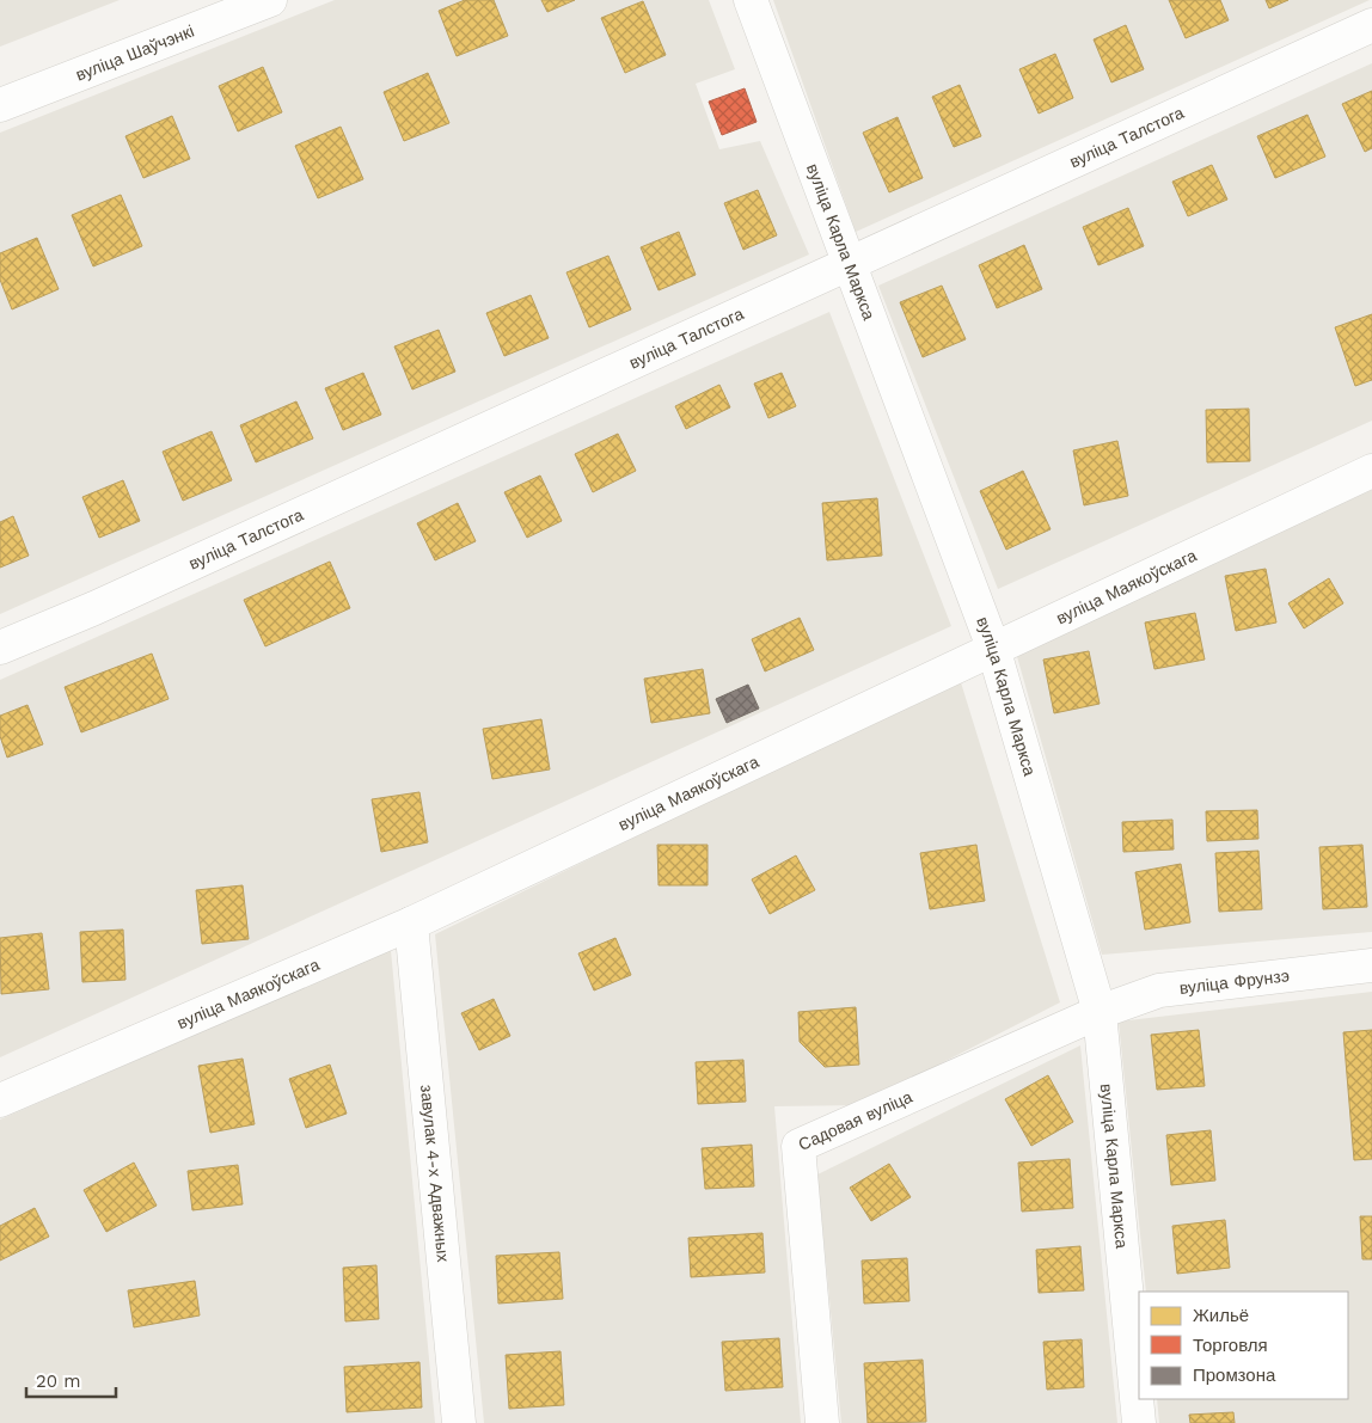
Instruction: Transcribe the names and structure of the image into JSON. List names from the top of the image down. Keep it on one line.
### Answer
{"streets":{"street":["вуліца Шаўчэнкі","вуліца Талстога","вуліца Карла Маркса","вуліца Маякоўскага","вуліца Фрунзэ","Садовая вуліца","завулак 4-х Адважных"]},"crossings":[["вуліца Талстога","вуліца Карла Маркса"],["вуліца Карла Маркса","вуліца Маякоўскага"],["вуліца Карла Маркса","вуліца Фрунзэ"],["вуліца Карла Маркса","Садовая вуліца"],["вуліца Маякоўскага","завулак 4-х Адважных"],["вуліца Фрунзэ","Садовая вуліца"]],"legend":["Жильё","Торговля","Промзона"],"scale_bar":"20 m"}
